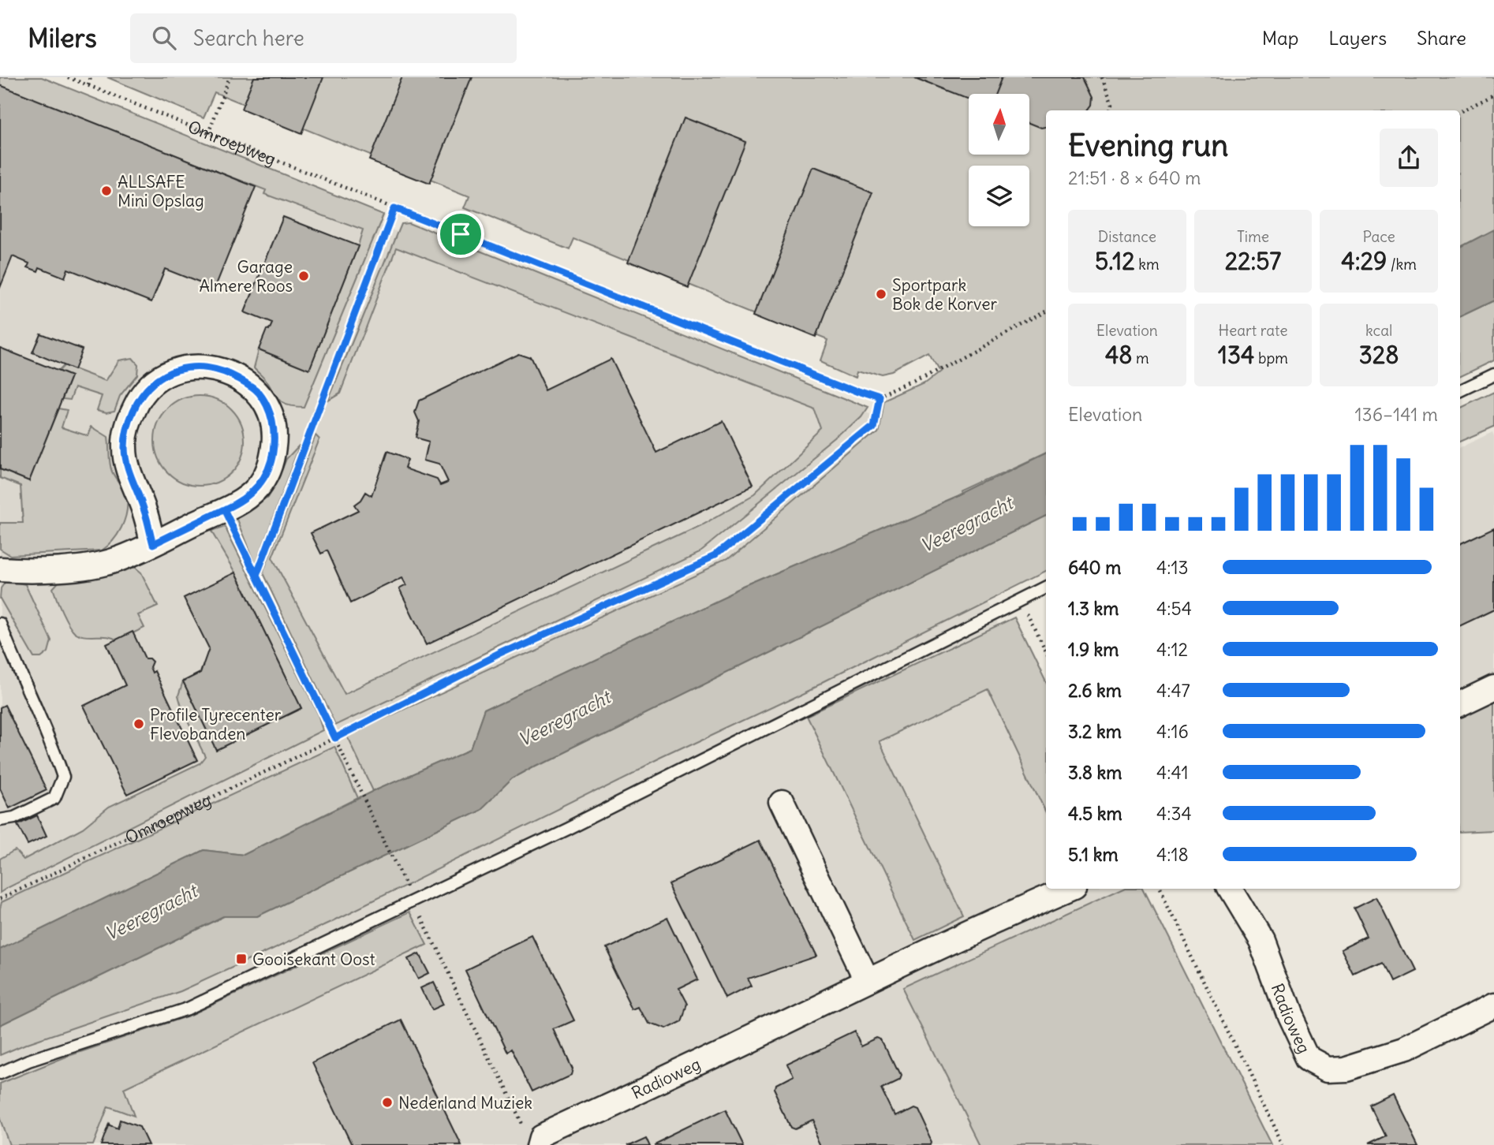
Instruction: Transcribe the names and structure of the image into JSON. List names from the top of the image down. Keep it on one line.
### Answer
{"streets":{"street":["Radioweg"],"path":["Omroepweg"]},"water":["Veeregracht"],"places":{"other":["ALLSAFE Mini Opslag","Garage Almere Roos","Sportpark Bok de Korver","Profile Tyrecenter Flevobanden","Nederland Muziek"],"transit":["Gooisekant Oost"]},"north":"top","page":{"header":"Milers","search":"Search here","nav":["Map","Layers","Share"],"heading":["Evening run","21:51 · 8 × 640 m"],"stats":[["Distance","5.12 km"],["Time","22:57"],["Pace","4:29 /km"],["Elevation","48 m"],["Heart rate","134 bpm"],["kcal","328"]],"chart":["Elevation","136–141 m"],"list":[{"name":"640 m","note":"4:13"},{"name":"1.3 km","note":"4:54"},{"name":"1.9 km","note":"4:12"},{"name":"2.6 km","note":"4:47"},{"name":"3.2 km","note":"4:16"},{"name":"3.8 km","note":"4:41"},{"name":"4.5 km","note":"4:34"},{"name":"5.1 km","note":"4:18"}]}}
